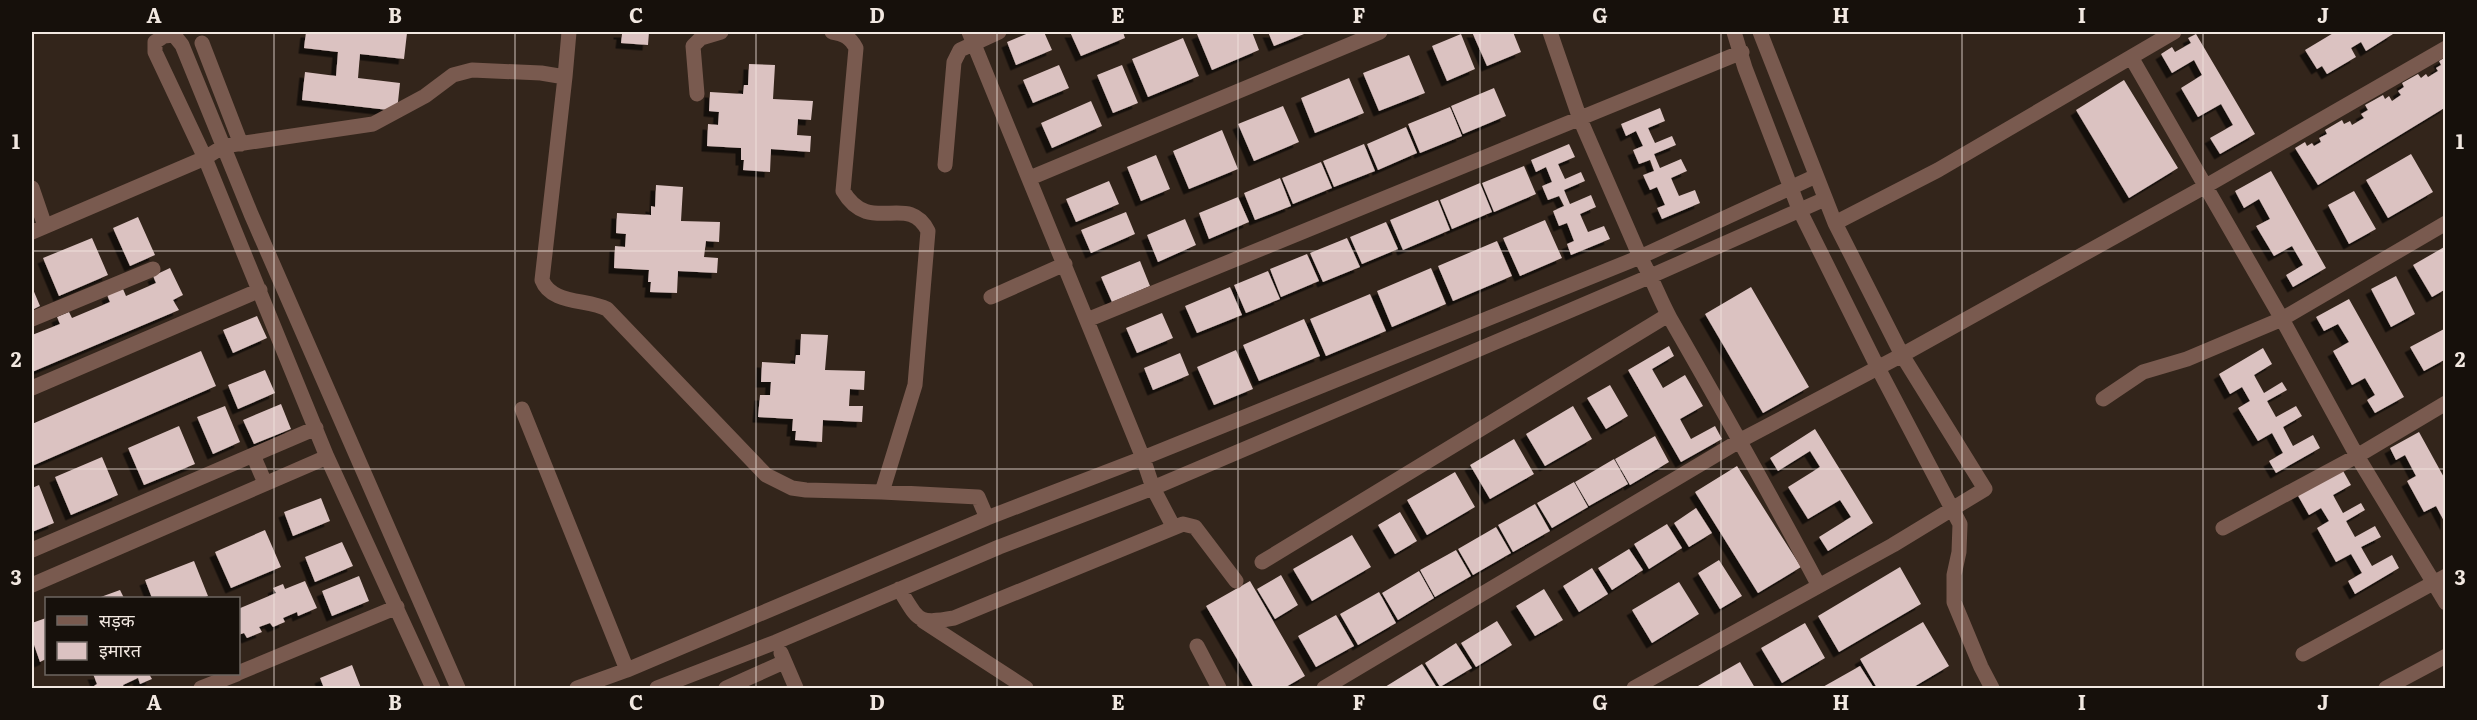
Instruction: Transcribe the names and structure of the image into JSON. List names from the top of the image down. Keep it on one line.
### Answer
{"legend":["सड़क","इमारत"],"grid":{"columns":["A","B","C","D","E","F","G","H","I","J"],"rows":["1","2","3"]}}
